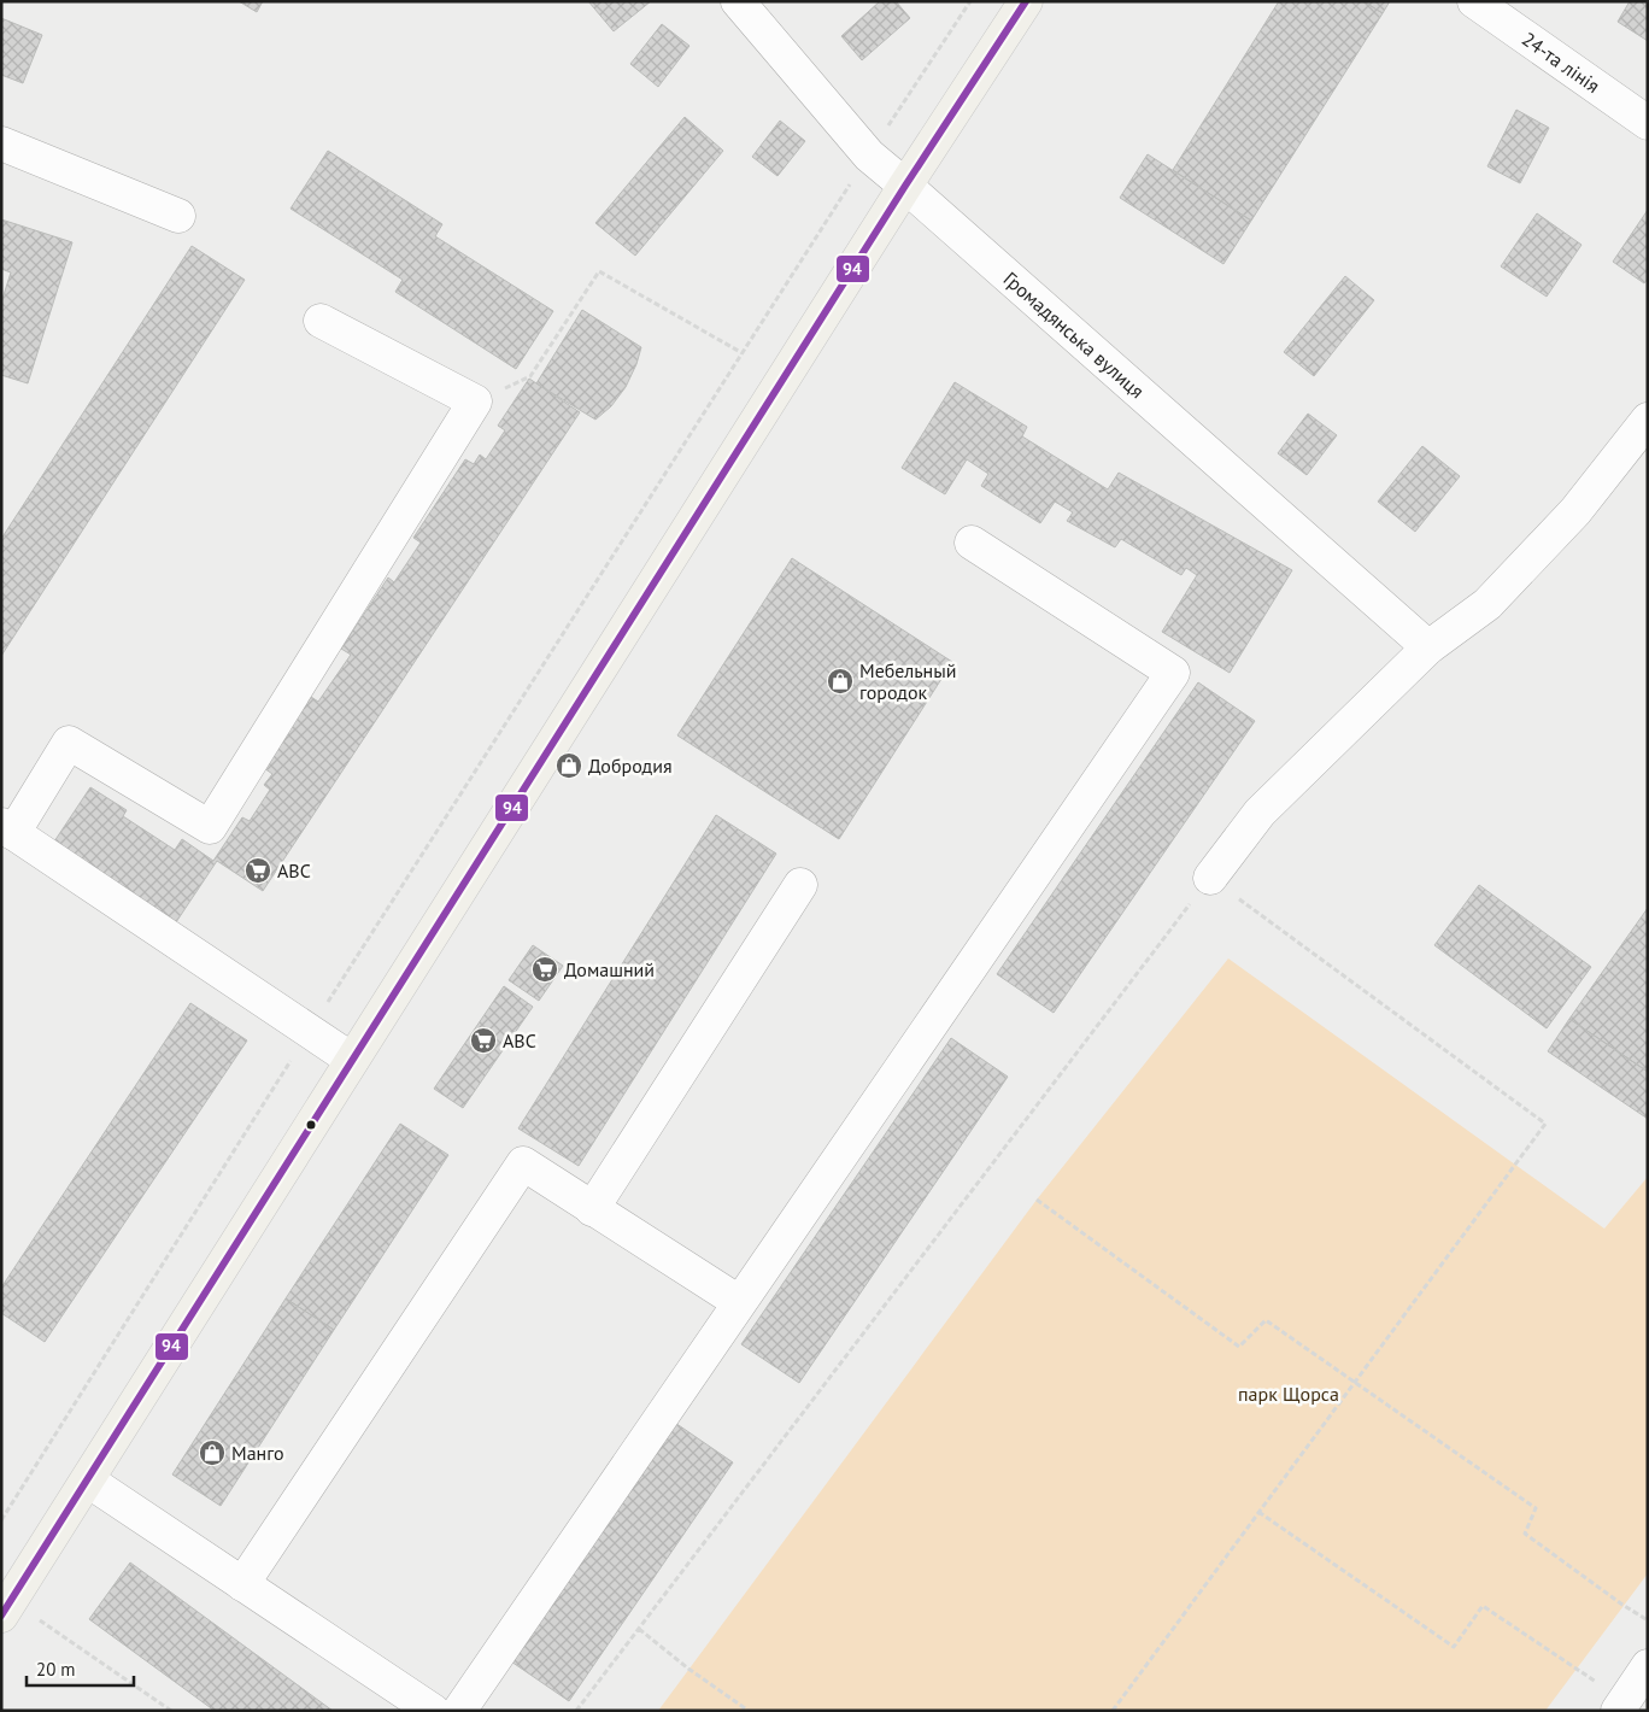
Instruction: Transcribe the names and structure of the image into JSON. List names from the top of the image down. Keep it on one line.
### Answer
{"streets":{"street":["24-та лінія","Громадянська вулиця"]},"parks":["парк Щорса"],"places":{"shop":["Мебельный городок","Добродия","Манго"],"supermarket":["ABC","Домашний","АВС"]},"lines":["transit line 94"],"scale_bar":"20 m"}
